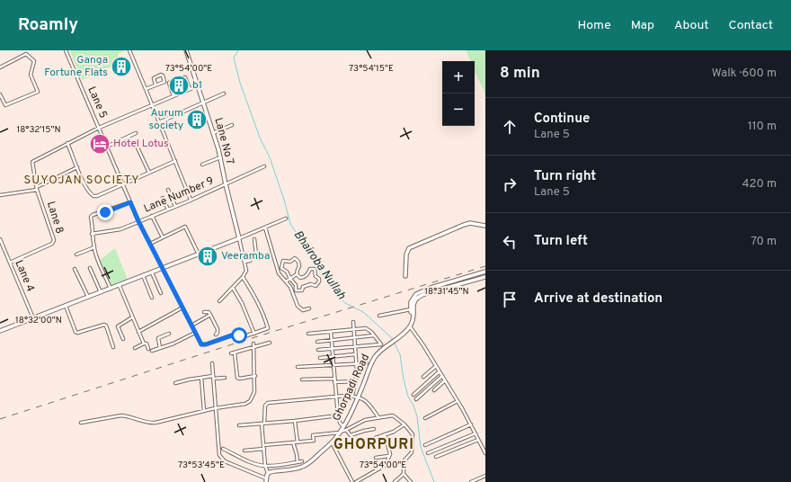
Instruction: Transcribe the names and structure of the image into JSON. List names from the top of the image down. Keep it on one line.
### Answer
{"streets":{"main road":["Lane No 7","Ghorpadi Road"],"street":["Lane 5","Lane Number 9","Lane 8","Lane 4"]},"crossings":[["Lane 5","Lane Number 9"],["Lane 5","Lane 8"],["Lane No 7","Lane Number 9"],["Lane No 7","Lane 8"],["Lane 8","Lane 4"]],"districts":["SUYOJAN SOCIETY","GHORPURI"],"water":["Bhairoba Nullah"],"places":{"building":["Ganga Fortune Flats","b1","Aurum society","Veeramba"],"hotel":["Hotel Lotus"]},"page":{"header":"Roamly","nav":["Home","Map","About","Contact"],"heading":["8 min","Walk · 600 m"],"map_buttons":["+","−"],"list":[["Continue","Lane 5","110 m"],["Turn right","Lane 5","420 m"],["Turn left","70 m"],"Arrive at destination"]},"coordinates":["73°54'00\"E","73°54'15\"E","18°32'15\"N","18°31'45\"N","18°32'00\"N","73°53'45\"E"]}
